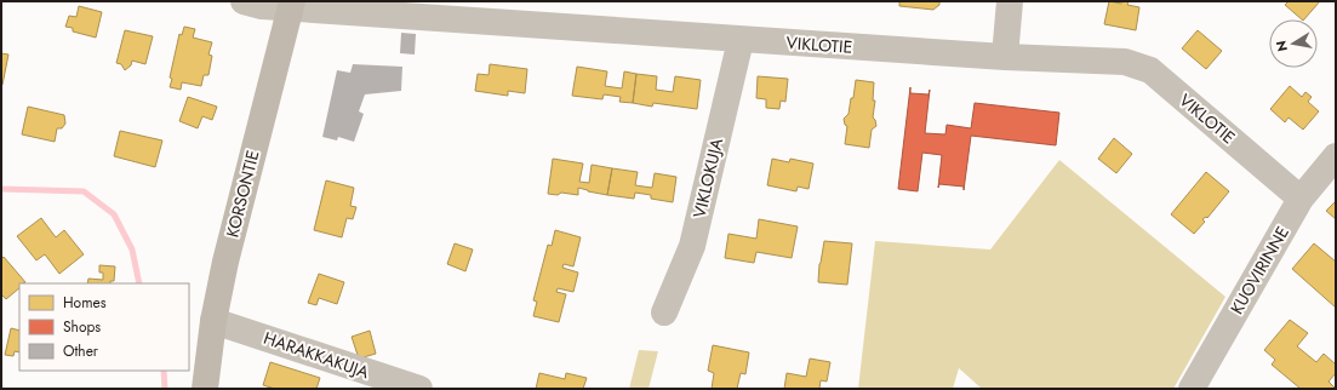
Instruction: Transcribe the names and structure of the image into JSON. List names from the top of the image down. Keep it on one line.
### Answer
{"streets":{"main road":["KORSONTIE"],"street":["VIKLOTIE","VIKLOKUJA","KUOVIRINNE","HARAKKAKUJA"]},"crossings":[["VIKLOTIE","VIKLOKUJA"],["VIKLOTIE","KORSONTIE"],["VIKLOTIE","KUOVIRINNE"],["KORSONTIE","HARAKKAKUJA"]],"legend":["Homes","Shops","Other"],"north":"left"}
